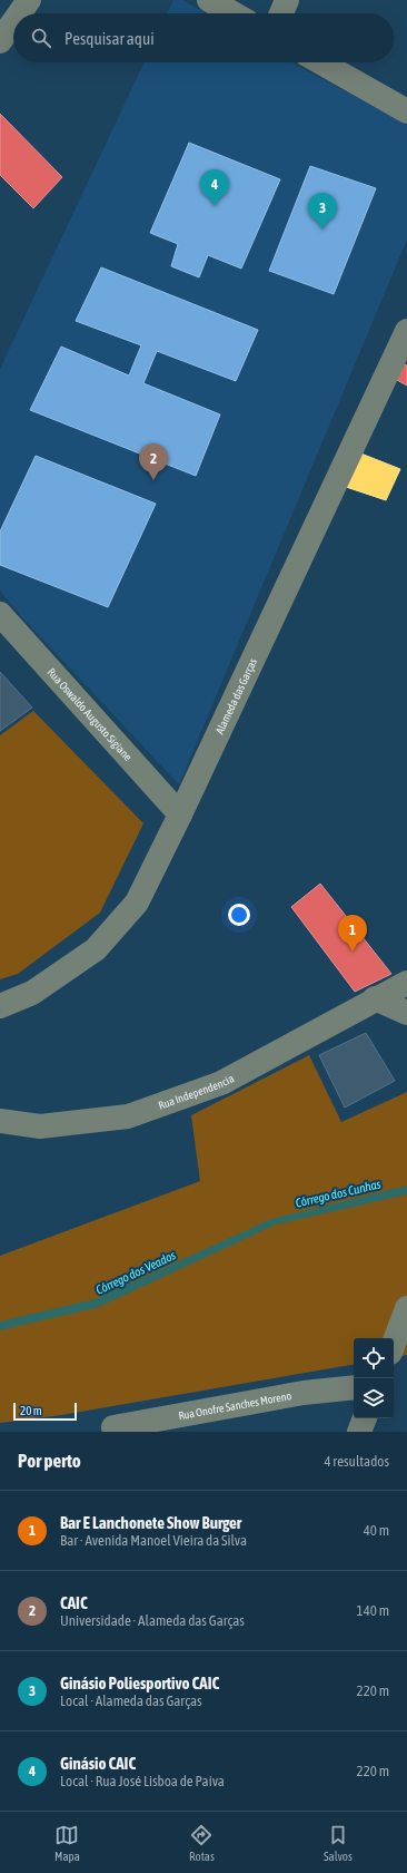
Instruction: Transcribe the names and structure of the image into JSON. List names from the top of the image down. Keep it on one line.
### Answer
{"streets":{"street":["Alameda das Garças","Rua Oswaldo Augusto Sigiane","Rua Independencia","Rua Onofre Sanches Moreno"]},"crossings":[["Alameda das Garças","Rua Oswaldo Augusto Sigiane"]],"water":["Córrego dos Cunhas","Córrego dos Veados"],"scale_bar":"20 m","page":{"search":"Pesquisar aqui","pins":["4","3","2","1"],"scale":"20 m","heading":["Por perto","4 resultados"],"list":[{"mark":"1","name":"Bar E Lanchonete Show Burger","note":"Bar · Avenida Manoel Vieira da Silva","value":"40 m"},{"mark":"2","name":"CAIC","note":"Universidade · Alameda das Garças","value":"140 m"},{"mark":"3","name":"Ginásio Poliesportivo CAIC","note":"Local · Alameda das Garças","value":"220 m"},{"mark":"4","name":"Ginásio CAIC","note":"Local · Rua José Lisboa de Paiva","value":"220 m"}],"nav":["Mapa","Rotas","Salvos"]}}
